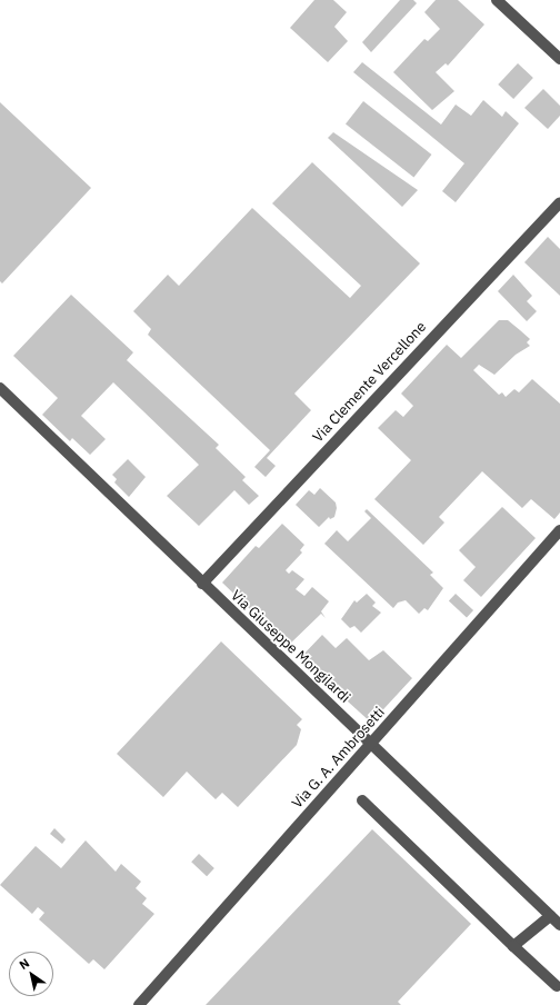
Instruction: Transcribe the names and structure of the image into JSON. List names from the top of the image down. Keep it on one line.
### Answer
{"streets":{"street":["Via Clemente Vercellone","Via Giuseppe Mongilardi","Via G. A. Ambrosetti"]},"crossings":[["Via Clemente Vercellone","Via Giuseppe Mongilardi"],["Via Giuseppe Mongilardi","Via G. A. Ambrosetti"]],"north":"top left"}
